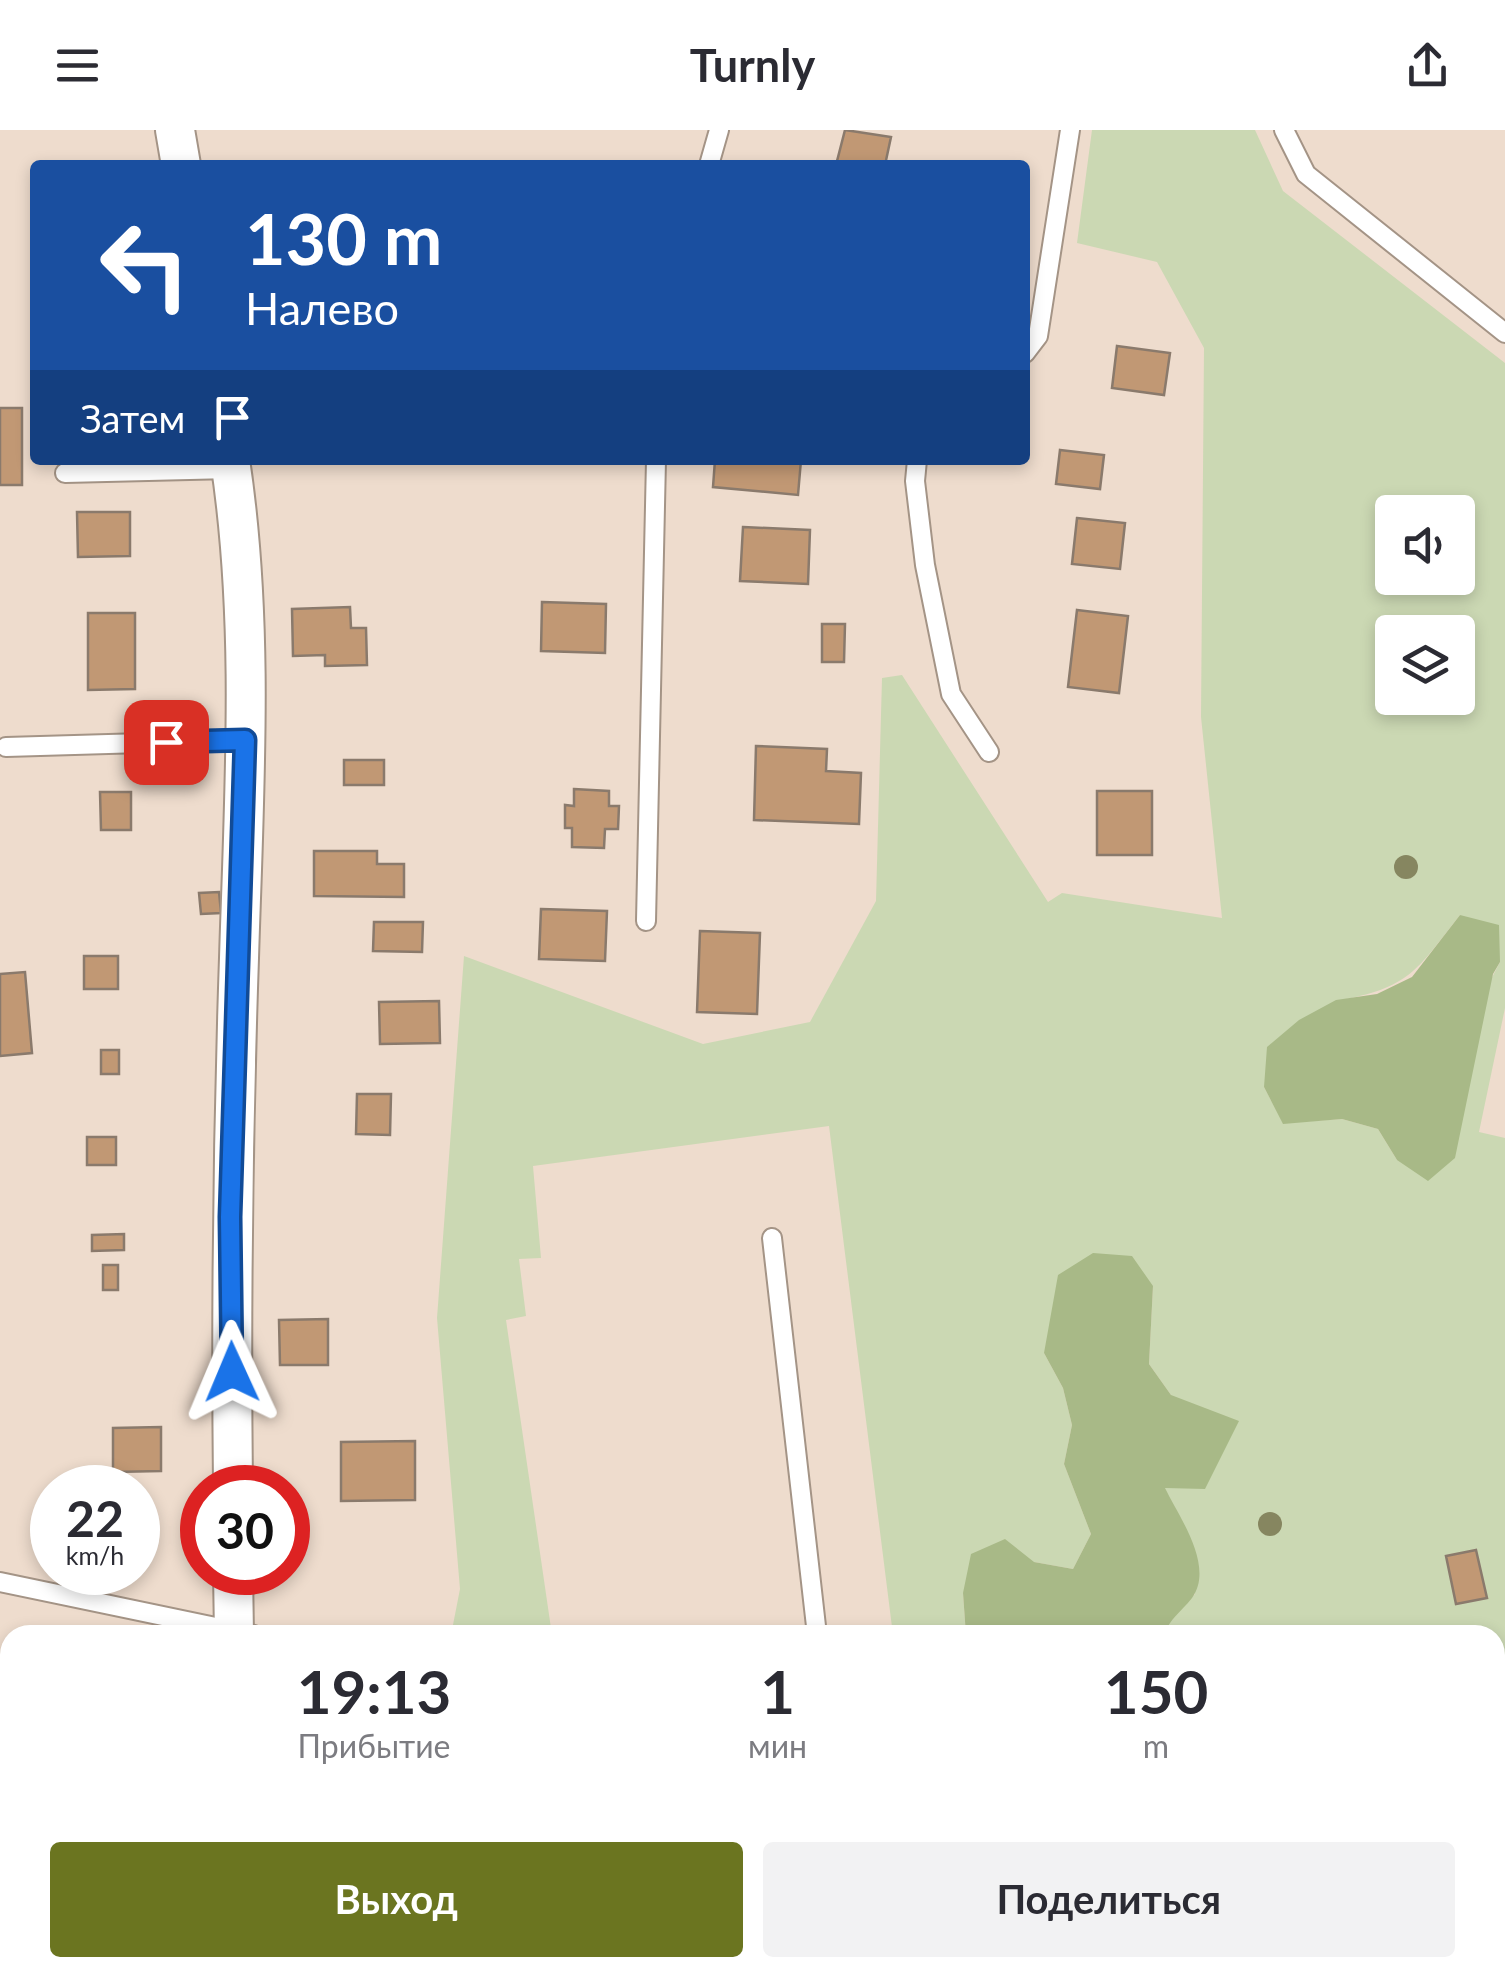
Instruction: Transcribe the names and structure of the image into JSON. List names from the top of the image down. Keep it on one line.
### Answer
{"page":{"header":"Turnly","turn":["130 m","Налево"],"then":"Затем","speed":"22 km/h","limit":"30","eta":["19:13","Прибытие","1","мин","150","m"],"buttons":["Выход","Поделиться"]}}
